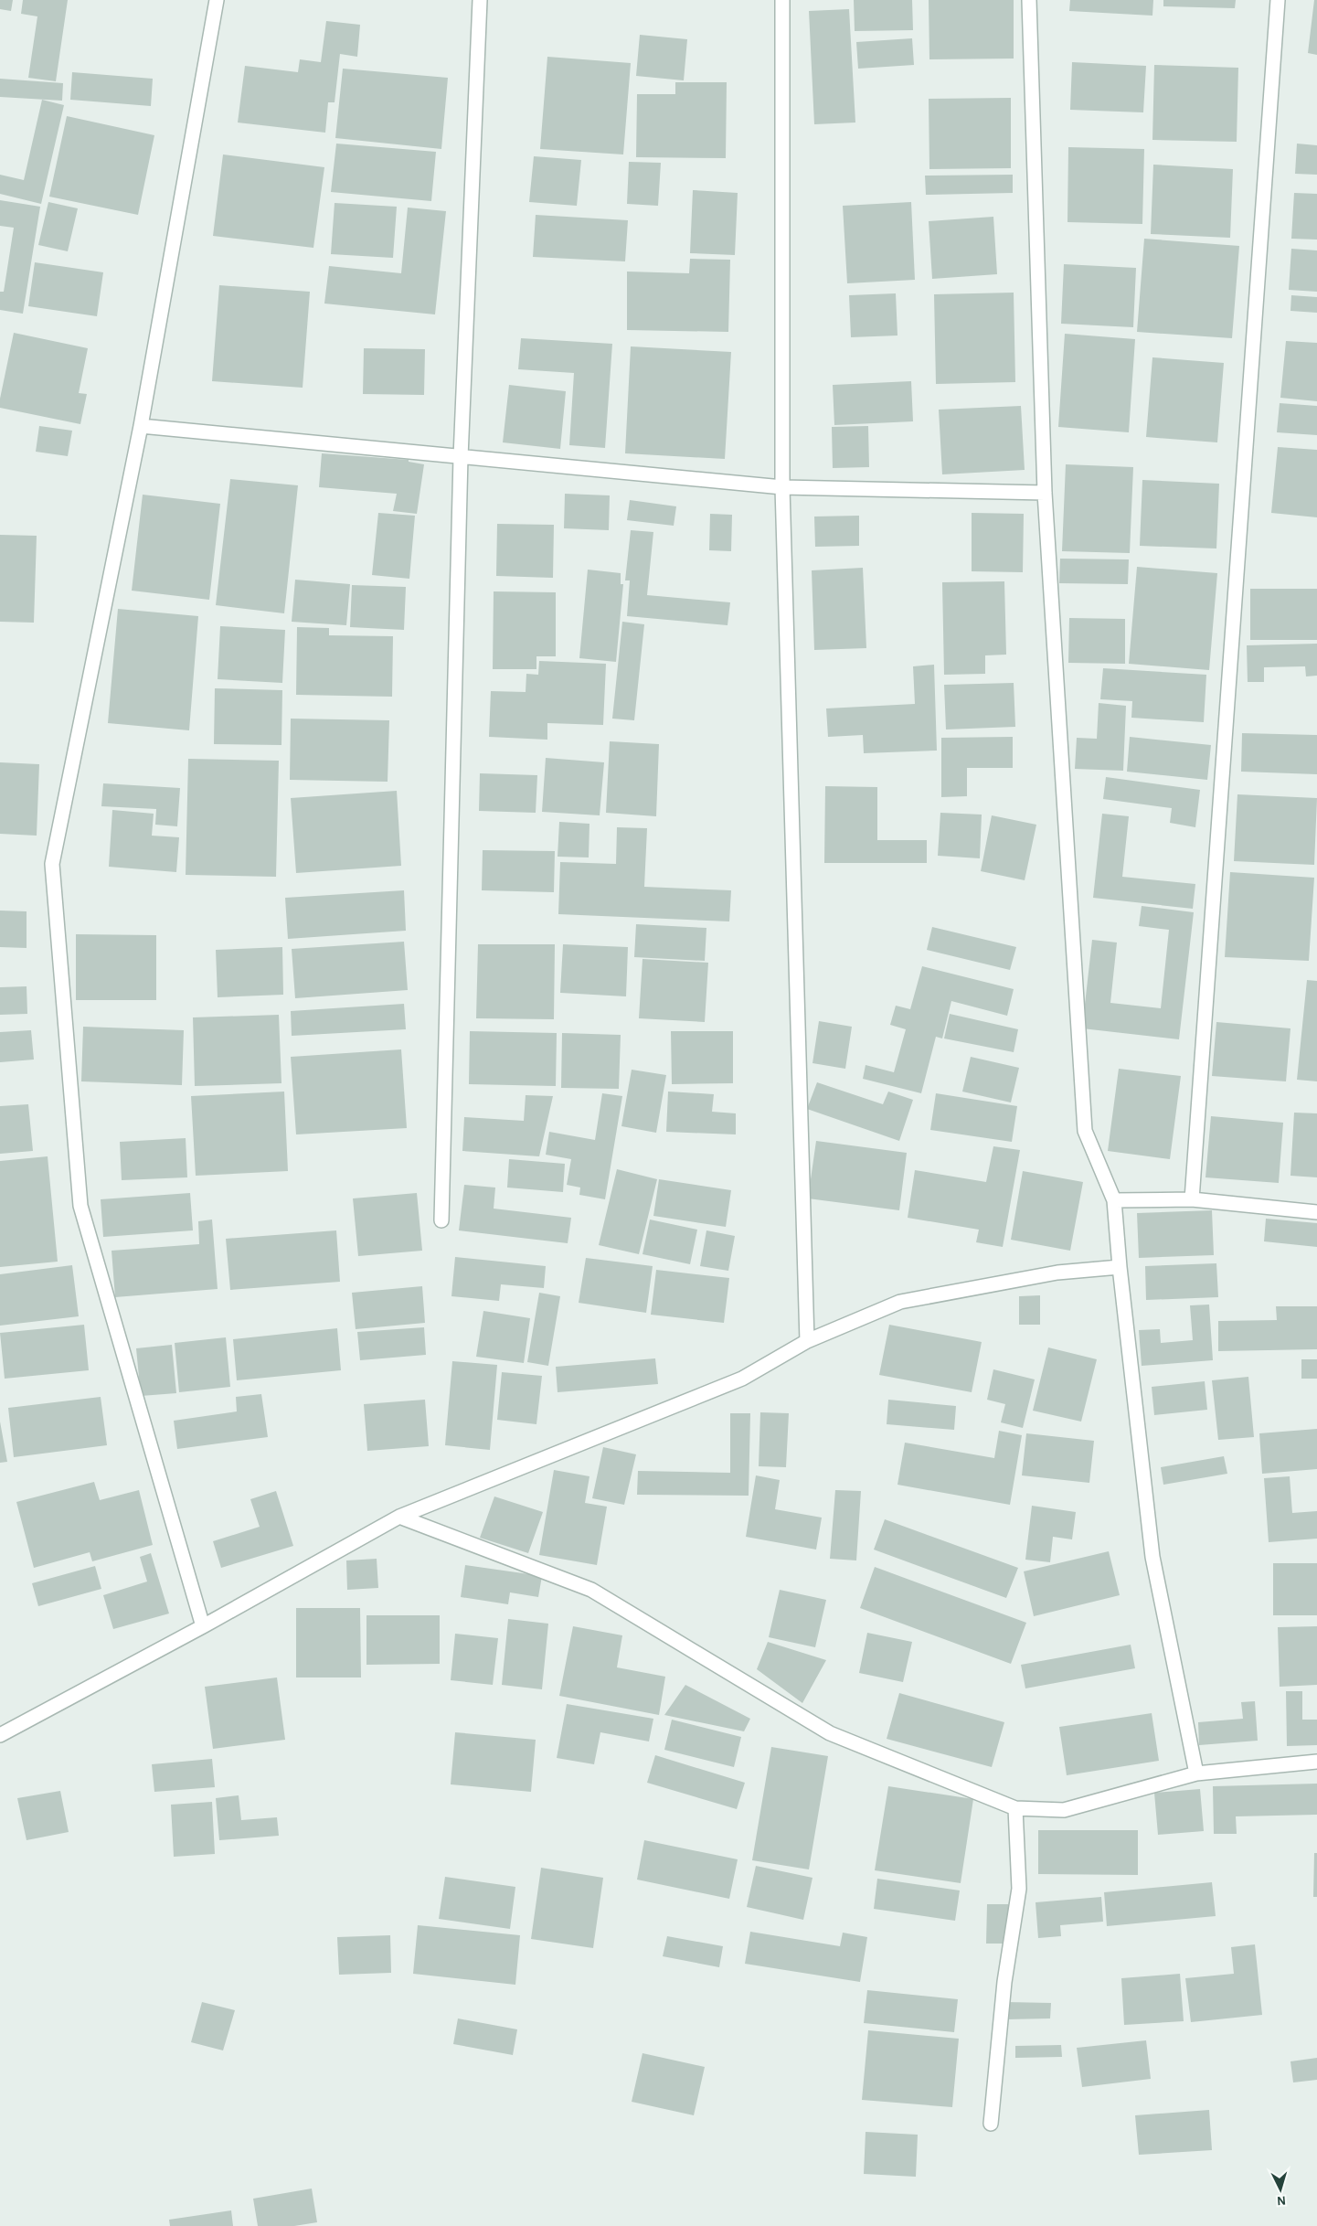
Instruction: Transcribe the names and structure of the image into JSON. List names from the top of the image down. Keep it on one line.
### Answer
{"north":"bottom"}
